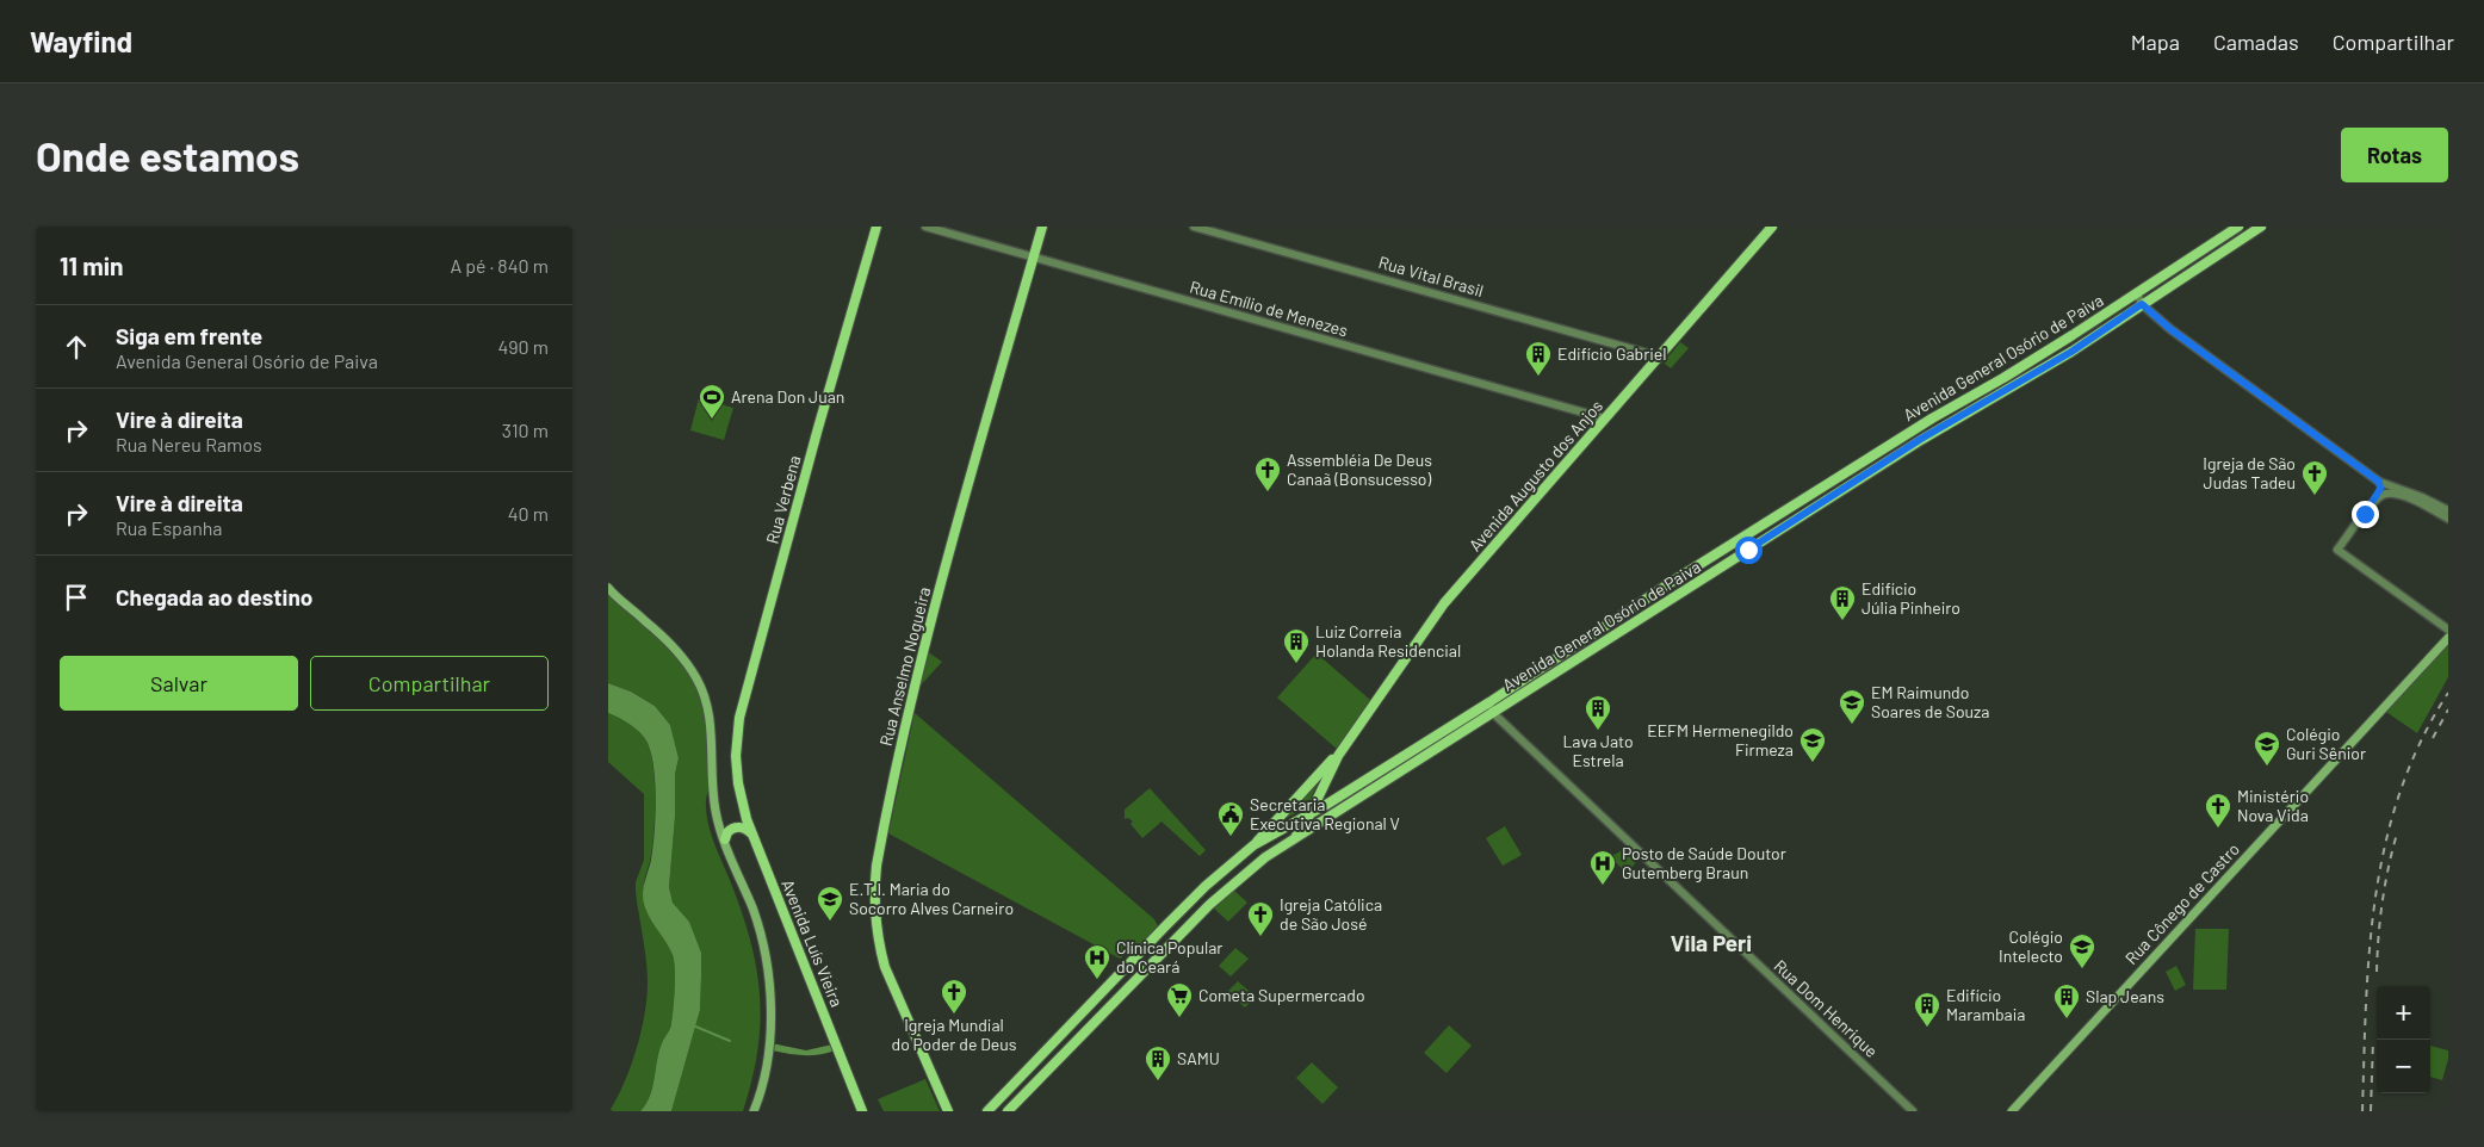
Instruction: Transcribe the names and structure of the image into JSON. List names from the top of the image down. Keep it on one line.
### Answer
{"streets":{"main road":["Avenida General Osório de Paiva","Avenida Augusto dos Anjos","Rua Verbena","Rua Anselmo Nogueira","Rua Cônego de Castro","Avenida Luís Vieira"],"street":["Rua Vital Brasil","Rua Emílio de Menezes","Rua Dom Henrique"]},"crossings":[["Rua Vital Brasil","Avenida Augusto dos Anjos"],["Rua Emílio de Menezes","Avenida Augusto dos Anjos"],["Rua Emílio de Menezes","Rua Anselmo Nogueira"],["Avenida General Osório de Paiva","Avenida Augusto dos Anjos"],["Avenida General Osório de Paiva","Rua Dom Henrique"],["Rua Verbena","Avenida Luís Vieira"]],"districts":["Vila Peri"],"places":{"building":["Edifício Gabriel","Edifício Júlia Pinheiro","Luiz Correia Holanda Residencial","Lava Jato Estrela","Slap Jeans","Edifício Marambaia","SAMU"],"sports":["Arena Don Juan"],"church":["Assembléia De Deus Canaã (Bonsucesso)","Igreja de São Judas Tadeu","Ministério Nova Vida","Igreja Católica de São José","Igreja Mundial do Poder de Deus"],"school or university":["EM Raimundo Soares de Souza","EEFM Hermenegildo Firmeza","Colégio Guri Sênior","E.T.I. Maria do Socorro Alves Carneiro","Colégio Intelecto"],"public building":["Secretaria Executiva Regional V"],"hospital":["Posto de Saúde Doutor Gutemberg Braun","Clínica Popular do Ceará"],"supermarket":["Cometa Supermercado"]},"page":{"header":"Wayfind","nav":["Mapa","Camadas","Compartilhar"],"buttons":["Rotas",["Salvar","Compartilhar"]],"title":"Onde estamos","heading":["11 min","A pé · 840 m"],"list":[["Siga em frente","Avenida General Osório de Paiva","490 m"],["Vire à direita","Rua Nereu Ramos","310 m"],["Vire à direita","Rua Espanha","40 m"],"Chegada ao destino"],"map_buttons":["+","−"]}}
